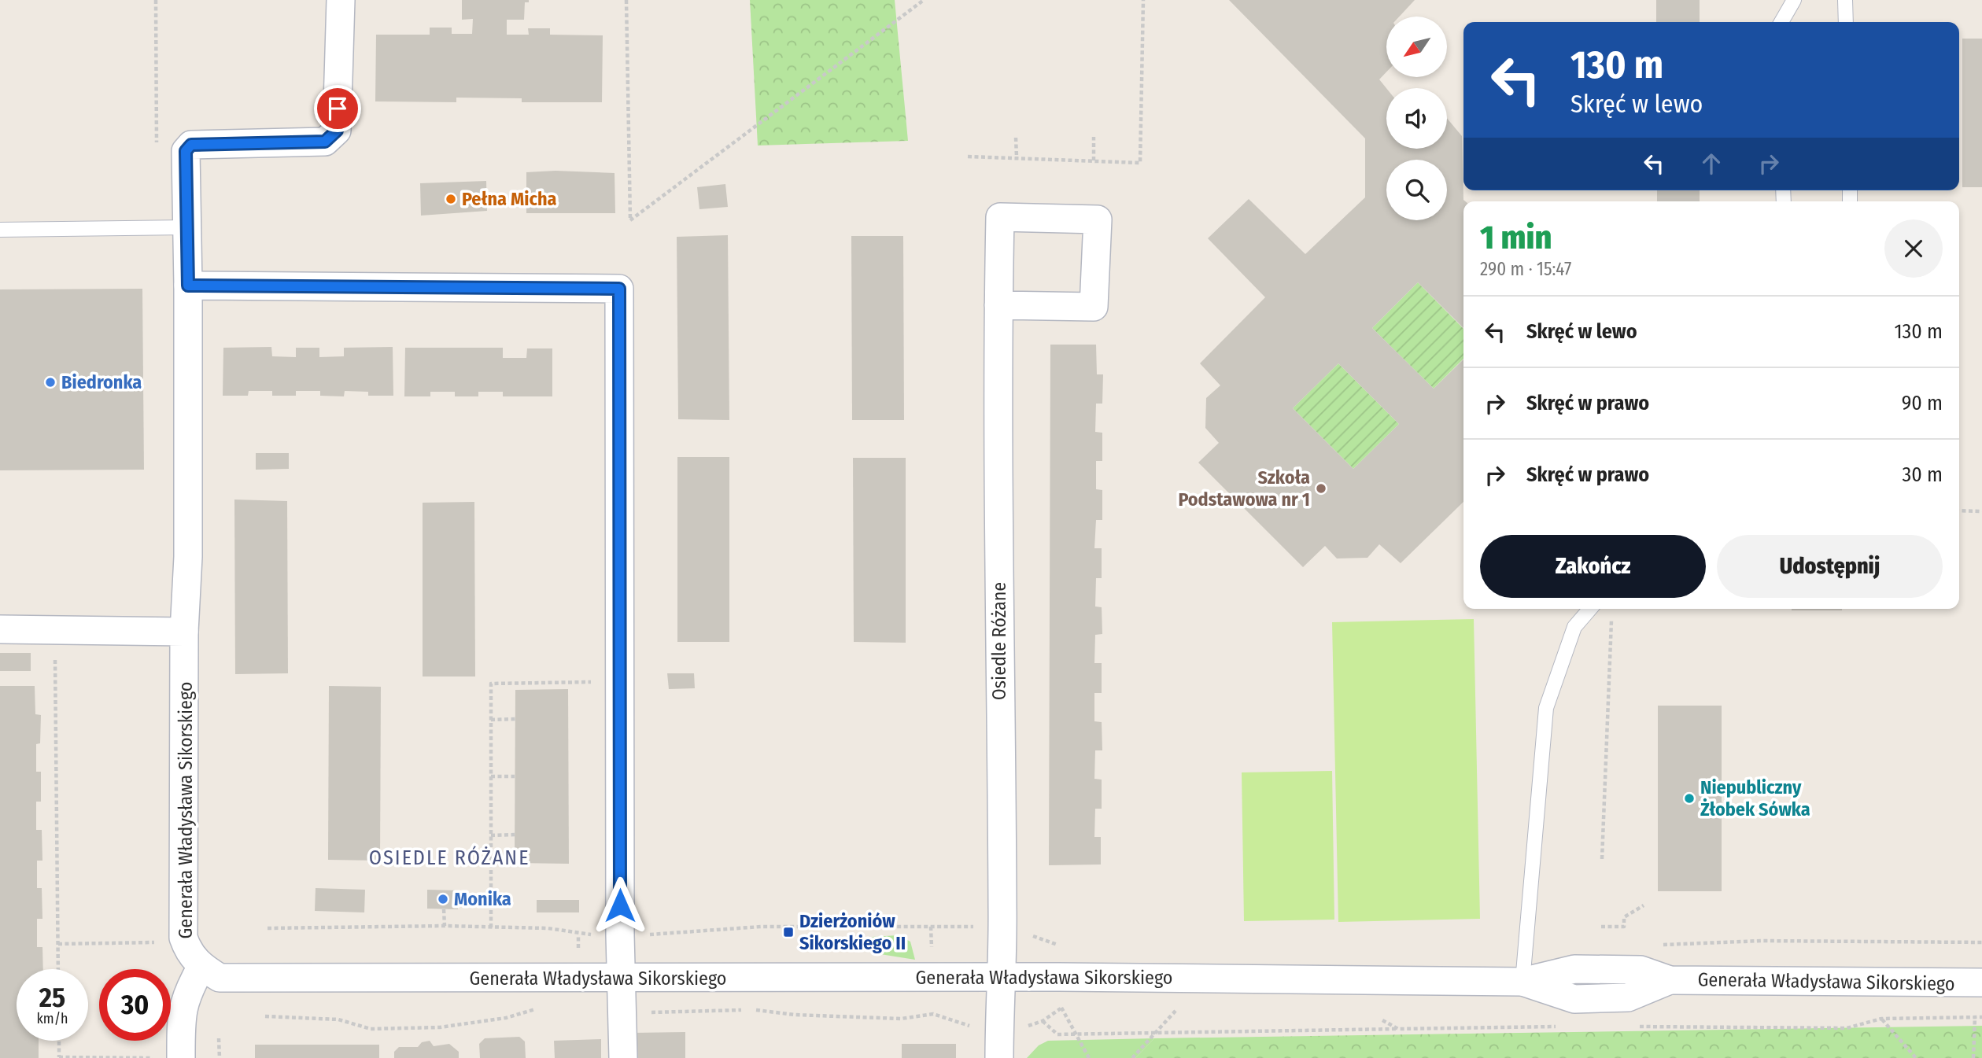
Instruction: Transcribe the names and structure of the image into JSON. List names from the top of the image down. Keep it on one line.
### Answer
{"streets":{"street":["Osiedle Różane","Generała Władysława Sikorskiego"]},"crossings":[["Osiedle Różane","Generała Władysława Sikorskiego"]],"districts":["OSIEDLE RÓŻANE"],"places":{"other":["Pełna Micha","Biedronka","Szkoła Podstawowa nr 1","Niepubliczny Żłobek Sówka","Monika"],"transit":["Dzierżoniów Sikorskiego II"]},"north":"bottom left","page":{"turn":["130 m","Skręć w lewo"],"heading":["1 min","290 m · 15:47"],"list":[{"name":"Skręć w lewo","value":"130 m"},{"name":"Skręć w prawo","value":"90 m"},{"name":"Skręć w prawo","value":"30 m"}],"buttons":["Zakończ","Udostępnij"],"speed":"25 km/h","limit":"30"}}
